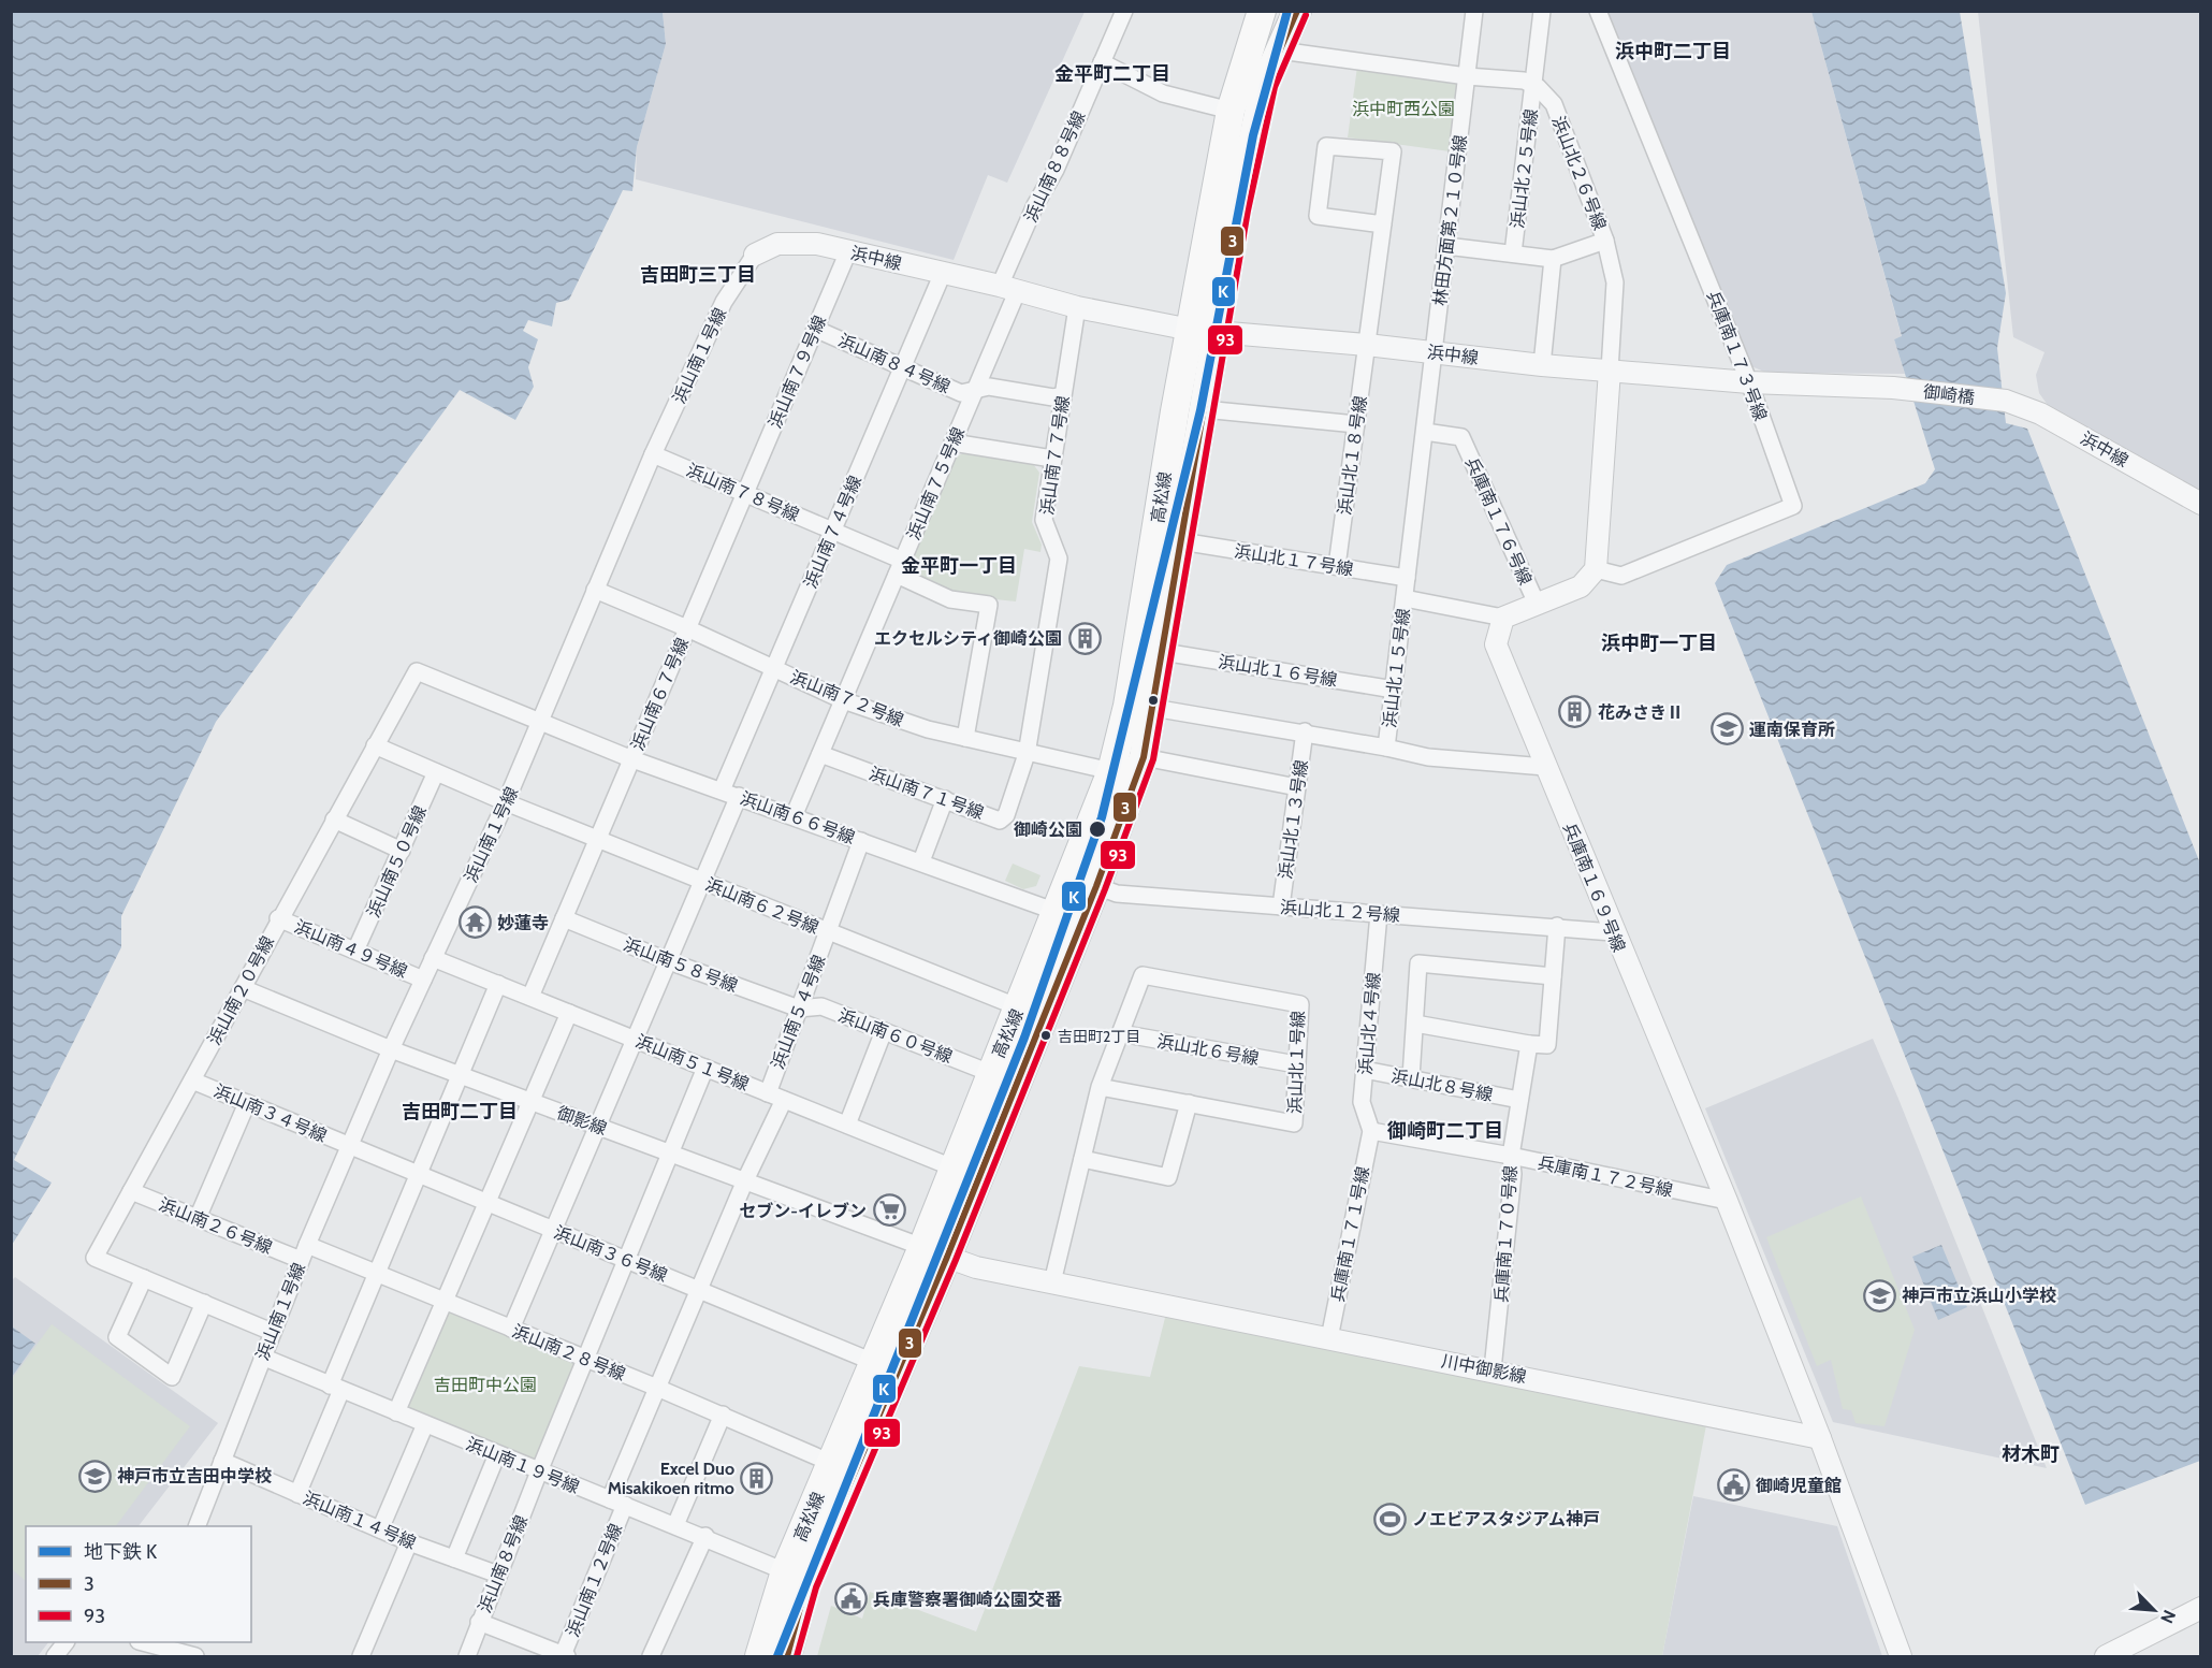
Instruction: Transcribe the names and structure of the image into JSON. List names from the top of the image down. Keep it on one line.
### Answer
{"streets":{"main road":["高松線"],"street":["浜山南８８号線","浜山北２５号線","浜山北２６号線","林田方面第２１０号線","浜中線","浜山南１号線","兵庫南１７３号線","浜山南８４号線","浜山南７９号線","御崎橋","浜山南７７号線","浜山北１８号線","浜山南７５号線","浜山南７８号線","兵庫南１７６号線","浜山南７４号線","浜山北１７号線","浜山北１５号線","浜山北１６号線","浜山南６７号線","浜山南７２号線","浜山南７１号線","浜山南６６号線","浜山北１３号線","浜山南５０号線","兵庫南１６９号線","浜山南６２号線","浜山北１２号線","浜山南４９号線","浜山南５８号線","浜山南２０号線","浜山南５４号線","浜山北４号線","浜山南６０号線","浜山北６号線","浜山南５１号線","浜山北１号線","浜山北８号線","浜山南３４号線","御影線","兵庫南１７２号線","浜山南２６号線","兵庫南１７１号線","兵庫南１７０号線","浜山南３６号線","浜山南２８号線","川中御影線","浜山南１９号線","浜山南１４号線","浜山南８号線","浜山南１２号線"]},"crossings":[["浜山南８８号線","浜中線"],["浜山南８８号線","浜山南７５号線"],["浜山北２５号線","浜山北２６号線"],["浜山北２６号線","浜中線"],["林田方面第２１０号線","浜中線"],["林田方面第２１０号線","浜山北１５号線"],["浜中線","浜山南１号線"],["浜中線","兵庫南１７３号線"],["浜中線","浜山南７９号線"],["浜中線","御崎橋"],["浜中線","浜山南７７号線"],["浜中線","浜山北１８号線"],["浜中線","浜山南７５号線"],["浜中線","高松線"],["浜中線","浜山南７４号線"],["浜中線","浜山北１５号線"],["浜山南１号線","浜山南７８号線"],["浜山南１号線","浜山南７２号線"],["浜山南１号線","浜山南６６号線"],["浜山南１号線","浜山南６２号線"],["浜山南１号線","浜山南４９号線"],["浜山南１号線","浜山南２０号線"],["浜山南１号線","浜山南５１号線"],["浜山南１号線","浜山南３４号線"],["浜山南１号線","御影線"],["浜山南１号線","浜山南２６号線"],["浜山南１号線","浜山南３６号線"],["浜山南１号線","浜山南２８号線"],["浜山南１号線","浜山南１９号線"],["浜山南１号線","浜山南１４号線"],["浜山南８４号線","浜山南７９号線"],["浜山南８４号線","浜山南７７号線"],["浜山南８４号線","浜山南７５号線"],["浜山南８４号線","浜山南７４号線"],["浜山南７９号線","浜山南７８号線"],["浜山南７９号線","浜山南６７号線"],["浜山南７９号線","浜山南７２号線"],["浜山南７７号線","浜山南７２号線"],["浜山南７７号線","浜山南７１号線"],["浜山北１８号線","浜山北１７号線"],["浜山南７５号線","浜山南７８号線"],["浜山南７５号線","浜山南７２号線"],["浜山南７５号線","浜山南７１号線"],["浜山南７５号線","浜山南６６号線"],["浜山南７８号線","浜山南７４号線"],["浜山南７８号線","浜山南７２号線"],["高松線","浜山北１７号線"],["高松線","浜山北１５号線"],["高松線","浜山北１６号線"],["高松線","浜山南７２号線"],["高松線","浜山南６６号線"],["高松線","浜山南６２号線"],["高松線","浜山北１２号線"],["高松線","浜山南６０号線"],["高松線","浜山南５１号線"],["高松線","御影線"],["高松線","浜山南３６号線"],["高松線","浜山南２８号線"],["高松線","川中御影線"],["高松線","浜山南１９号線"],["兵庫南１７６号線","浜山北１５号線"],["浜山南７４号線","浜山南７２号線"],["浜山南７４号線","浜山南６６号線"],["浜山北１７号線","浜山北１５号線"],["浜山北１５号線","浜山北１６号線"],["浜山北１５号線","浜山北１３号線"],["浜山南６７号線","浜山南７２号線"],["浜山南６７号線","浜山南６６号線"],["浜山南６７号線","浜山南６２号線"],["浜山南６７号線","浜山南５８号線"],["浜山南６７号線","浜山南５１号線"],["浜山南７２号線","浜山南７１号線"],["浜山南６６号線","浜山南２０号線"],["浜山南６６号線","浜山南５４号線"],["浜山北１３号線","浜山北１２号線"],["浜山南５０号線","浜山南６２号線"],["浜山南５０号線","浜山南４９号線"],["兵庫南１６９号線","浜山北１２号線"],["兵庫南１６９号線","兵庫南１７２号線"],["兵庫南１６９号線","川中御影線"],["浜山南６２号線","浜山南２０号線"],["浜山南６２号線","浜山南５４号線"],["浜山北１２号線","浜山北４号線"],["浜山南４９号線","浜山南２０号線"],["浜山南５８号線","浜山南５４号線"],["浜山南５８号線","浜山南６０号線"],["浜山南２０号線","浜山南３４号線"],["浜山南２０号線","御影線"],["浜山南２０号線","浜山南２６号線"],["浜山南５４号線","浜山南６０号線"],["浜山南５４号線","浜山南５１号線"],["浜山北４号線","浜山北８号線"],["浜山北４号線","兵庫南１７２号線"],["浜山北４号線","兵庫南１７１号線"],["浜山北６号線","浜山北１号線"],["浜山南５１号線","浜山南８号線"],["浜山南５１号線","浜山南１２号線"],["浜山北１号線","川中御影線"],["浜山北８号線","兵庫南１７０号線"],["浜山南３４号線","浜山南３６号線"],["御影線","川中御影線"],["御影線","浜山南８号線"],["御影線","浜山南１２号線"],["兵庫南１７２号線","兵庫南１７１号線"],["兵庫南１７２号線","兵庫南１７０号線"],["浜山南２６号線","浜山南２８号線"],["兵庫南１７１号線","川中御影線"],["兵庫南１７０号線","川中御影線"],["浜山南３６号線","浜山南８号線"],["浜山南３６号線","浜山南１２号線"],["浜山南２８号線","浜山南８号線"],["浜山南２８号線","浜山南１２号線"],["浜山南１９号線","浜山南８号線"],["浜山南１９号線","浜山南１２号線"],["浜山南１４号線","浜山南８号線"]],"districts":["浜中町二丁目","金平町二丁目","吉田町三丁目","金平町一丁目","浜中町一丁目","吉田町二丁目","御崎町二丁目","材木町"],"parks":["浜中町西公園","吉田町中公園"],"places":{"building":["エクセルシティ御崎公園","花みさきⅡ","Excel Duo Misakikoen ritmo"],"school or university":["運南保育所","神戸市立浜山小学校","神戸市立吉田中学校"],"other":["御崎公園","吉田町2丁目"],"temple":["妙蓮寺"],"supermarket":["セブン-イレブン"],"public building":["御崎児童館","兵庫警察署御崎公園交番"],"sports":["ノエビアスタジアム神戸"]},"lines":["metro line K","transit line 3","transit line 93"],"legend":["地下鉄 K","3","93"],"north":"bottom right"}
